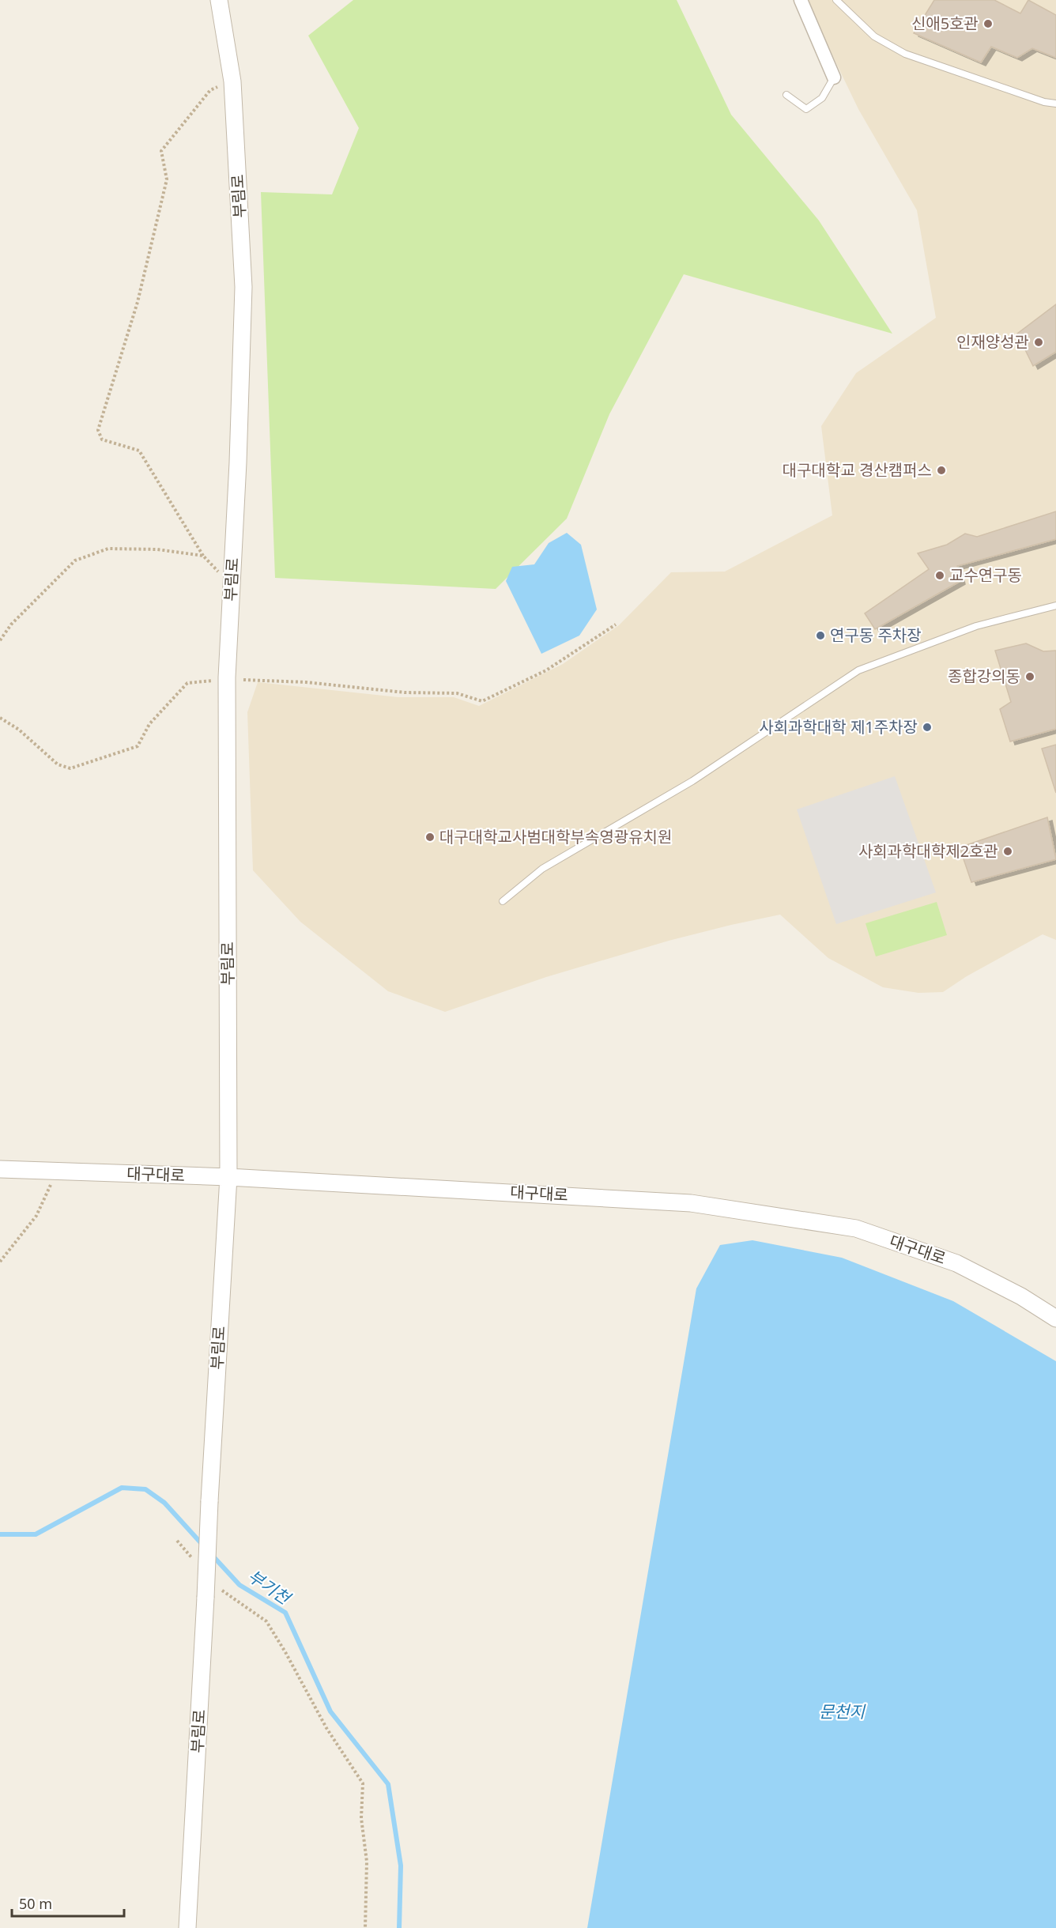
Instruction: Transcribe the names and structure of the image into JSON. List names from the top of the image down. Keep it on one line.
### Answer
{"streets":{"street":["부림로","대구대로"]},"crossings":[["부림로","대구대로"]],"water":["부기천","문천지"],"places":["신애5호관","인재양성관","대구대학교 경산캠퍼스","교수연구동","연구동 주차장","종합강의동","사회과학대학 제1주차장","대구대학교사범대학부속영광유치원","사회과학대학제2호관"],"scale_bar":"50 m"}
